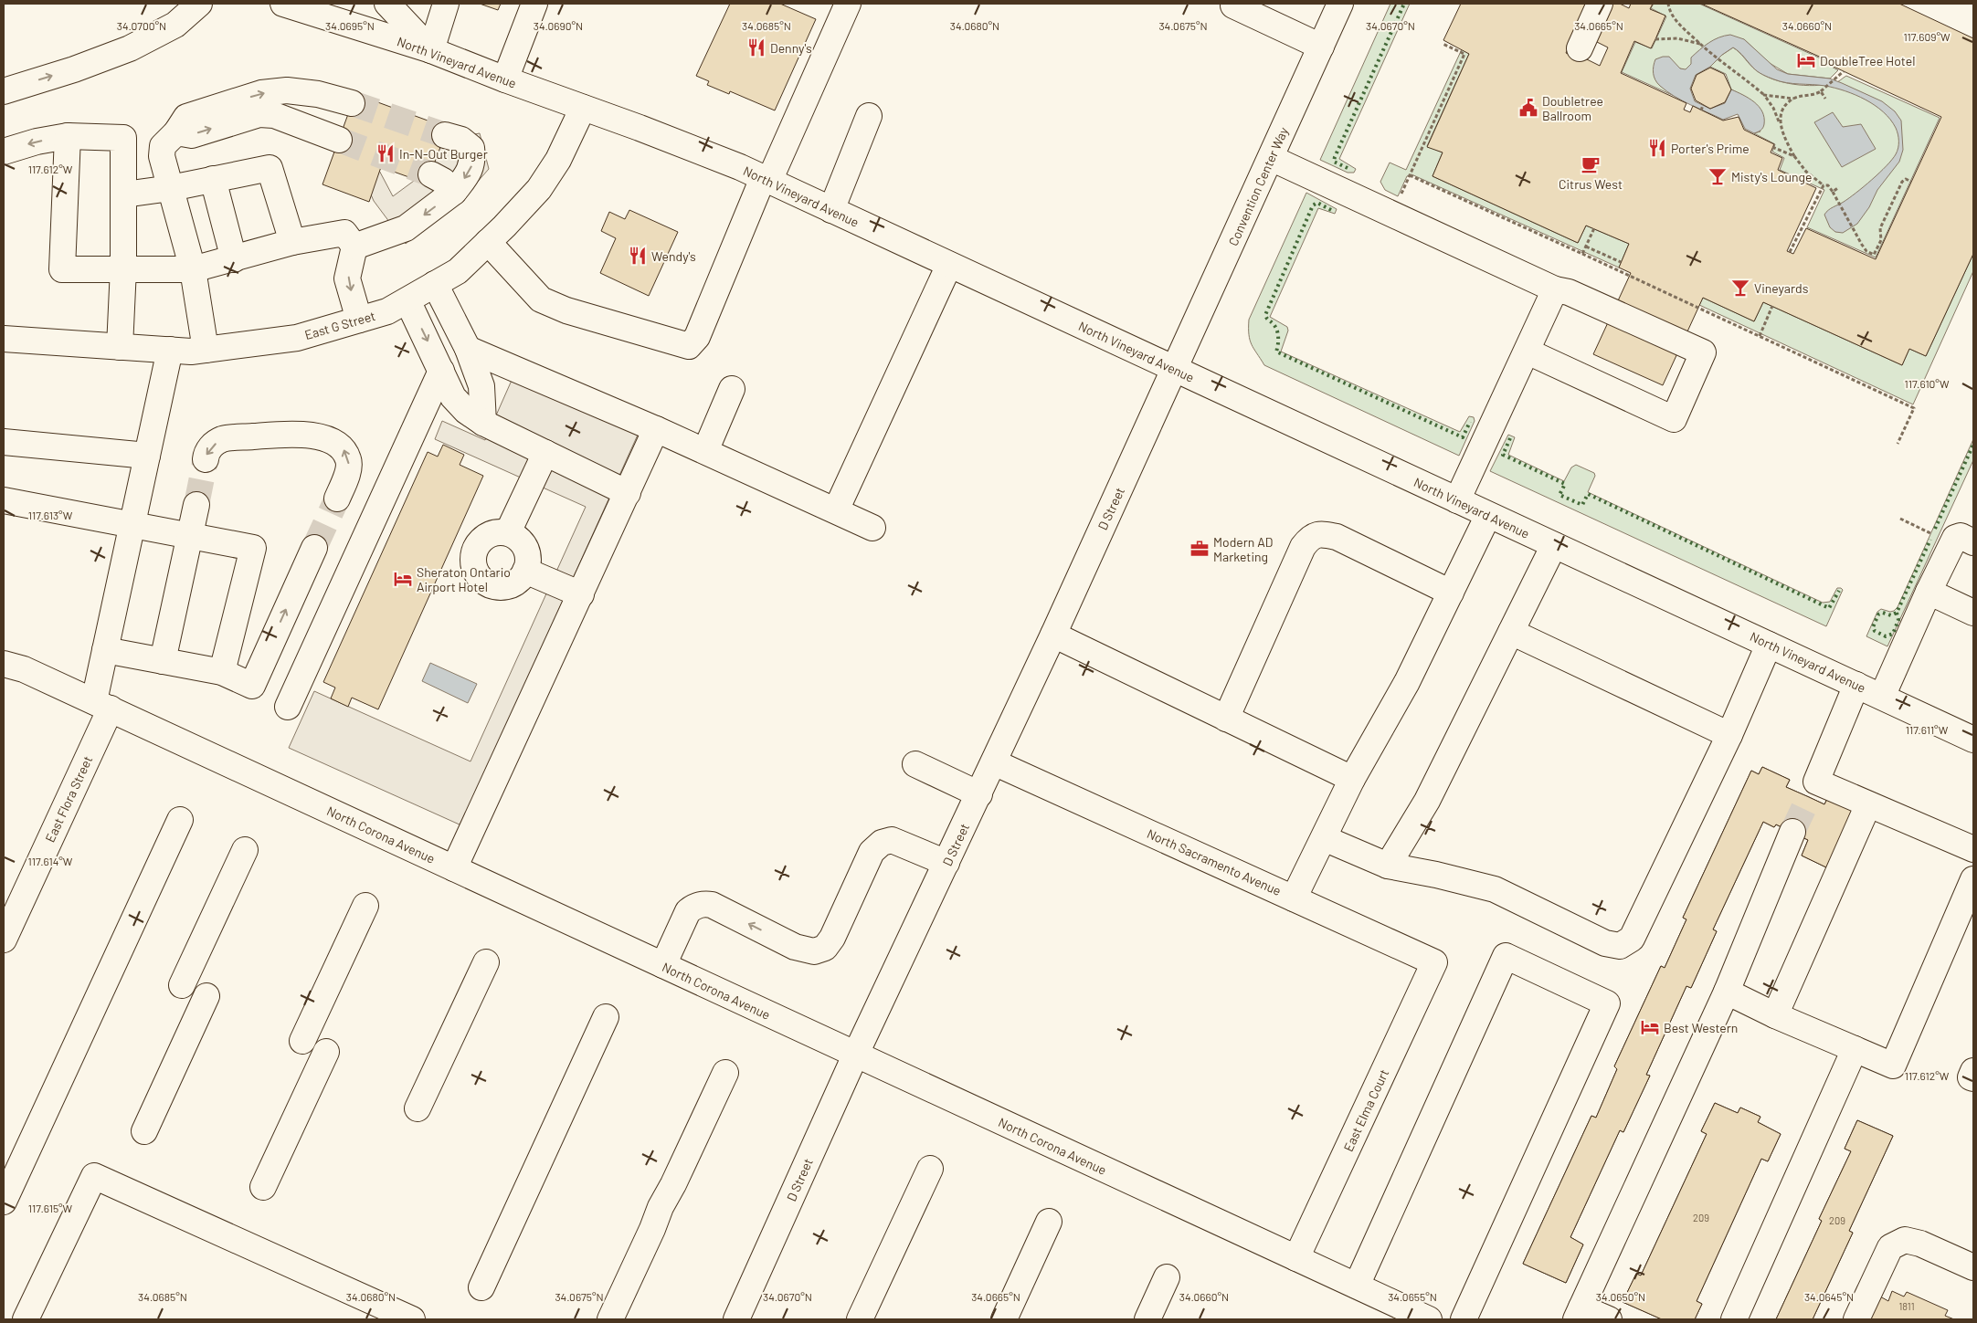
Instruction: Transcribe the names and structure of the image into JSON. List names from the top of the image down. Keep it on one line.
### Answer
{"streets":{"main road":["North Vineyard Avenue","Convention Center Way","East G Street","D Street","East Flora Street","North Corona Avenue","North Sacramento Avenue","East Elma Court"]},"crossings":[["North Vineyard Avenue","Convention Center Way"],["North Vineyard Avenue","East G Street"],["North Vineyard Avenue","D Street"],["Convention Center Way","D Street"],["East G Street","East Flora Street"],["D Street","North Corona Avenue"],["D Street","North Sacramento Avenue"],["East Flora Street","North Corona Avenue"],["North Corona Avenue","East Elma Court"],["North Sacramento Avenue","East Elma Court"]],"places":{"restaurant":["Denny's","Porter's Prime","In-N-Out Burger","Wendy's"],"hotel":["DoubleTree Hotel","Sheraton Ontario Airport Hotel","Best Western"],"public building":["Doubletree Ballroom"],"cafe":["Citrus West"],"bar":["Misty's Lounge","Vineyards"],"office":["Modern AD Marketing"]},"house_numbers":["209","209","1811"],"coordinates":["34.0700°N","34.0695°N","34.0690°N","34.0685°N","34.0680°N","34.0675°N","34.0670°N","34.0665°N","34.0660°N","117.609°W","117.612°W","117.610°W","117.613°W","117.611°W","117.614°W","117.615°W","34.0655°N","34.0650°N","34.0645°N"]}
